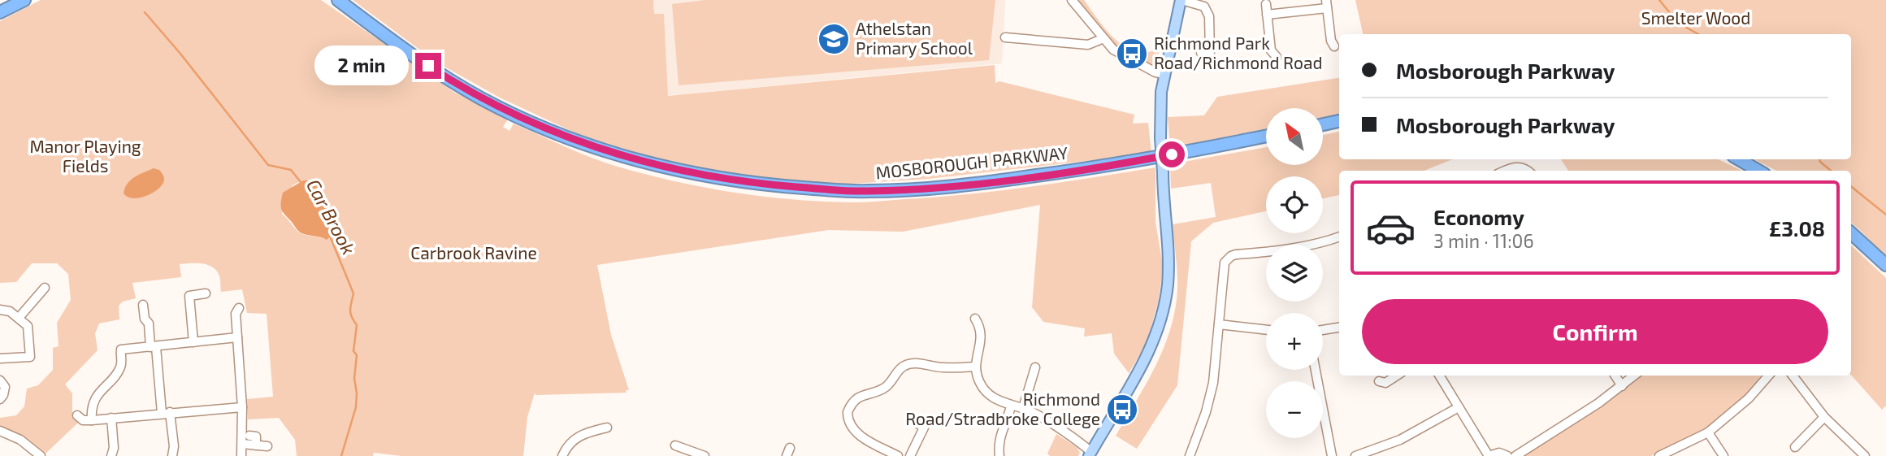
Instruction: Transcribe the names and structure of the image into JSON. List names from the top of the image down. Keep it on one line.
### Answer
{"streets":{"highway":["MOSBOROUGH PARKWAY"]},"water":["Car Brook"],"parks":["Smelter Wood","Manor Playing Fields","Carbrook Ravine"],"places":{"school or university":["Athelstan Primary School"],"bus stop":["Richmond Park Road/Richmond Road","Richmond Road/Stradbroke College"]},"north":"top left","page":{"banner":["Mosborough Parkway","Mosborough Parkway"],"bubble":"2 min","map_buttons":["+","−"],"list":[{"name":"Economy","note":"3 min · 11:06","value":"£3.08"}],"buttons":"Confirm"}}
